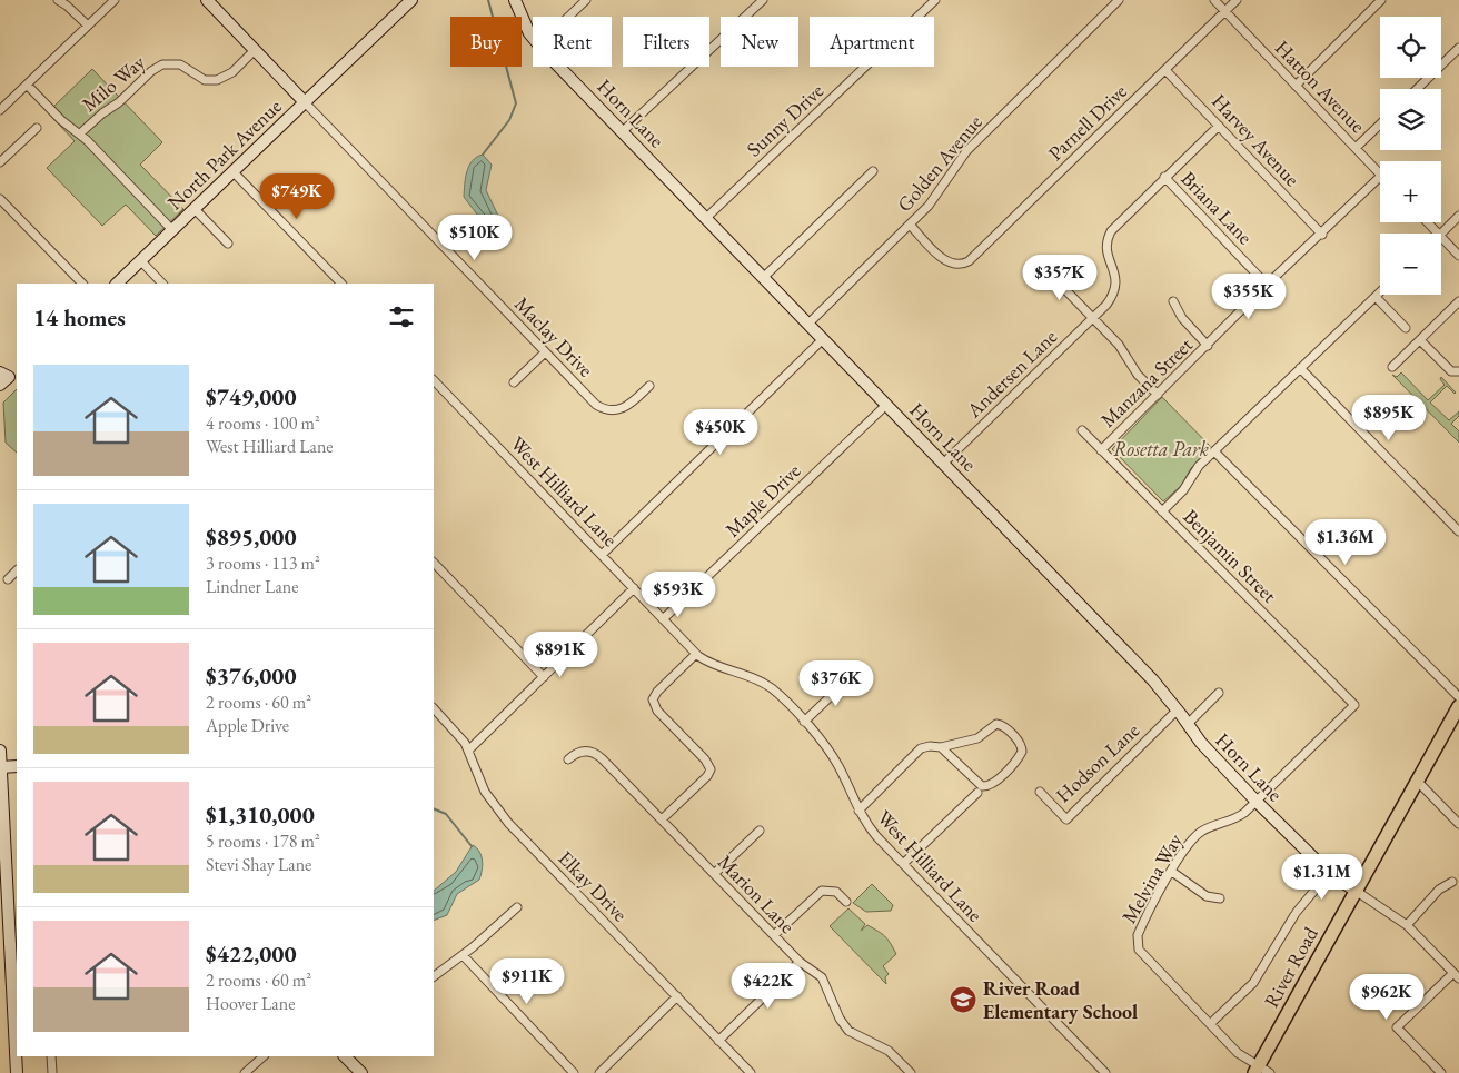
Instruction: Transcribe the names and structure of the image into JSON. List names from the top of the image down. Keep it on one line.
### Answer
{"streets":{"main road":["River Road"],"street":["Milo Way","Hatton Avenue","Horn Lane","Sunny Drive","Parnell Drive","Harvey Avenue","North Park Avenue","Golden Avenue","Briana Lane","Maclay Drive","Andersen Lane","Manzana Street","West Hilliard Lane","Maple Drive","Benjamin Street","Hodson Lane","Melvina Way","Elkay Drive","Marion Lane"]},"crossings":[["Milo Way","North Park Avenue"],["Hatton Avenue","Parnell Drive"],["Horn Lane","Sunny Drive"],["Horn Lane","Golden Avenue"],["Horn Lane","Andersen Lane"],["Horn Lane","Maple Drive"],["Horn Lane","Hodson Lane"],["Horn Lane","Melvina Way"],["Horn Lane","River Road"],["Parnell Drive","Harvey Avenue"],["Parnell Drive","Golden Avenue"],["Harvey Avenue","Andersen Lane"],["Harvey Avenue","Manzana Street"],["North Park Avenue","Maclay Drive"],["Briana Lane","Andersen Lane"],["Briana Lane","Manzana Street"],["Manzana Street","Benjamin Street"],["West Hilliard Lane","Maple Drive"],["Benjamin Street","Melvina Way"]],"parks":["Rosetta Park"],"places":{"school or university":["River Road Elementary School"]},"page":{"map_buttons":["+","−"],"chip":["Buy","Rent","Filters","New","Apartment"],"price":["$749K","$510K","$357K","$355K","$895K","$450K","$1.36M","$593K","$891K","$376K","$1.31M","$911K","$422K","$962K"],"heading":"14 homes","list":[{"name":"$749,000","note":"4 rooms · 100 m² · West Hilliard Lane"},{"name":"$895,000","note":"3 rooms · 113 m² · Lindner Lane"},{"name":"$376,000","note":"2 rooms · 60 m² · Apple Drive"},{"name":"$1,310,000","note":"5 rooms · 178 m² · Stevi Shay Lane"},{"name":"$422,000","note":"2 rooms · 60 m² · Hoover Lane"}]}}
